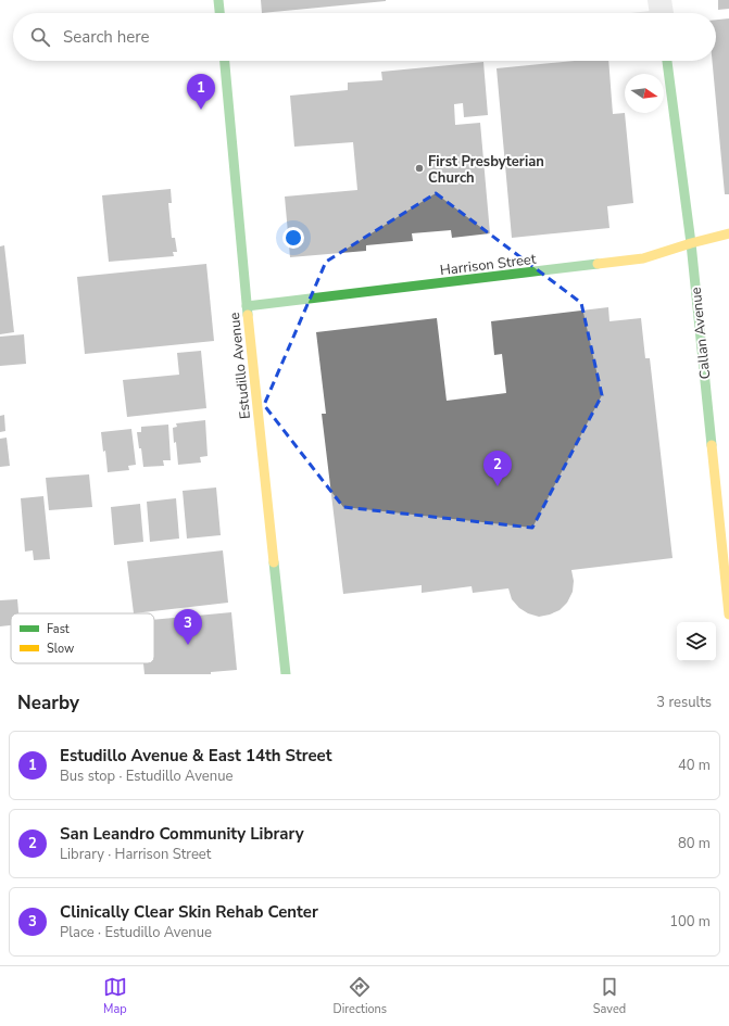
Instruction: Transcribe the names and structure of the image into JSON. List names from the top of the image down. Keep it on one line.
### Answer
{"streets":{"street":["Harrison Street","Callan Avenue","Estudillo Avenue"]},"crossings":[["Harrison Street","Callan Avenue"],["Harrison Street","Estudillo Avenue"]],"places":["First Presbyterian Church"],"legend":["Fast","Slow"],"north":"right","page":{"search":"Search here","pins":["1","2","3"],"heading":["Nearby","3 results"],"list":[{"mark":"1","name":"Estudillo Avenue & East 14th Street","note":"Bus stop · Estudillo Avenue","value":"40 m"},{"mark":"2","name":"San Leandro Community Library","note":"Library · Harrison Street","value":"80 m"},{"mark":"3","name":"Clinically Clear Skin Rehab Center","note":"Place · Estudillo Avenue","value":"100 m"}],"nav":["Map","Directions","Saved"]}}
